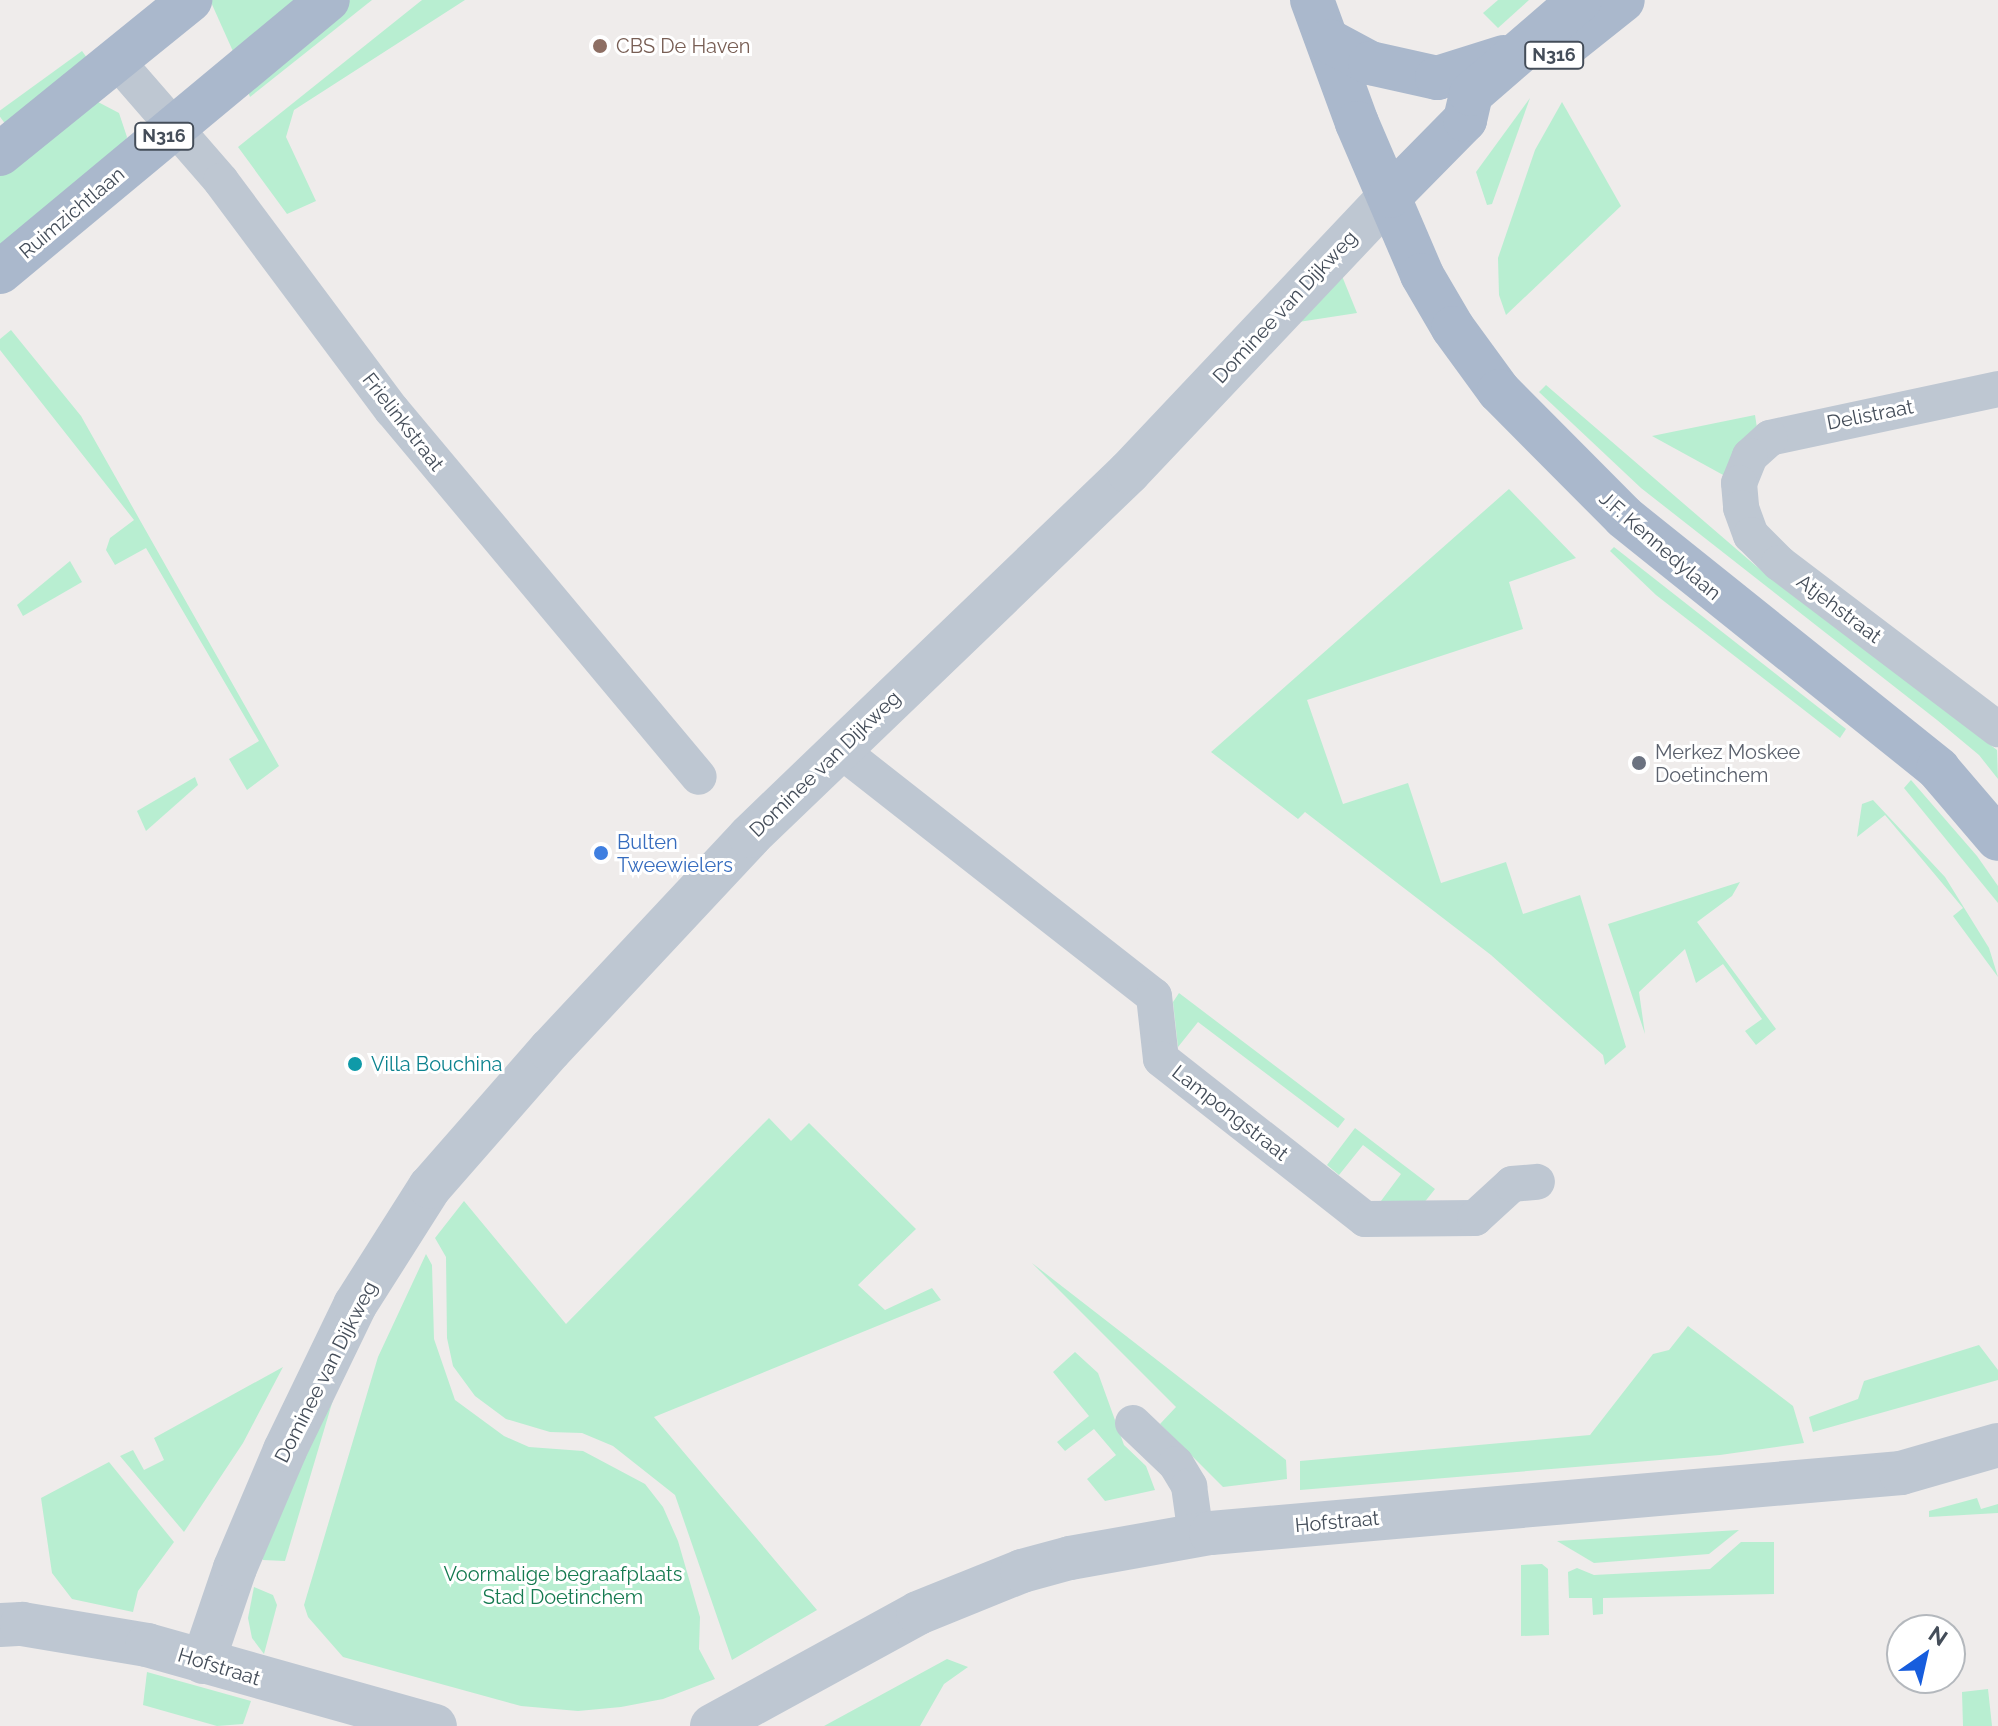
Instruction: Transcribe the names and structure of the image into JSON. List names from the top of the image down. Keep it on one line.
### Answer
{"streets":{"main road":["N316","Ruimzichtlaan","J.F. Kennedylaan"],"street":["Dominee van Dijkweg","Delistraat","Frielinkstraat","Atjehstraat","Lampongstraat","Hofstraat"]},"crossings":[["N316","Dominee van Dijkweg"],["N316","J.F. Kennedylaan"],["Ruimzichtlaan","Frielinkstraat"],["Dominee van Dijkweg","J.F. Kennedylaan"],["Dominee van Dijkweg","Lampongstraat"],["Dominee van Dijkweg","Hofstraat"],["Delistraat","Atjehstraat"]],"parks":["Voormalige begraafplaats Stad Doetinchem"],"places":["CBS De Haven","Merkez Moskee Doetinchem","Bulten Tweewielers","Villa Bouchina"],"north":"top right"}
